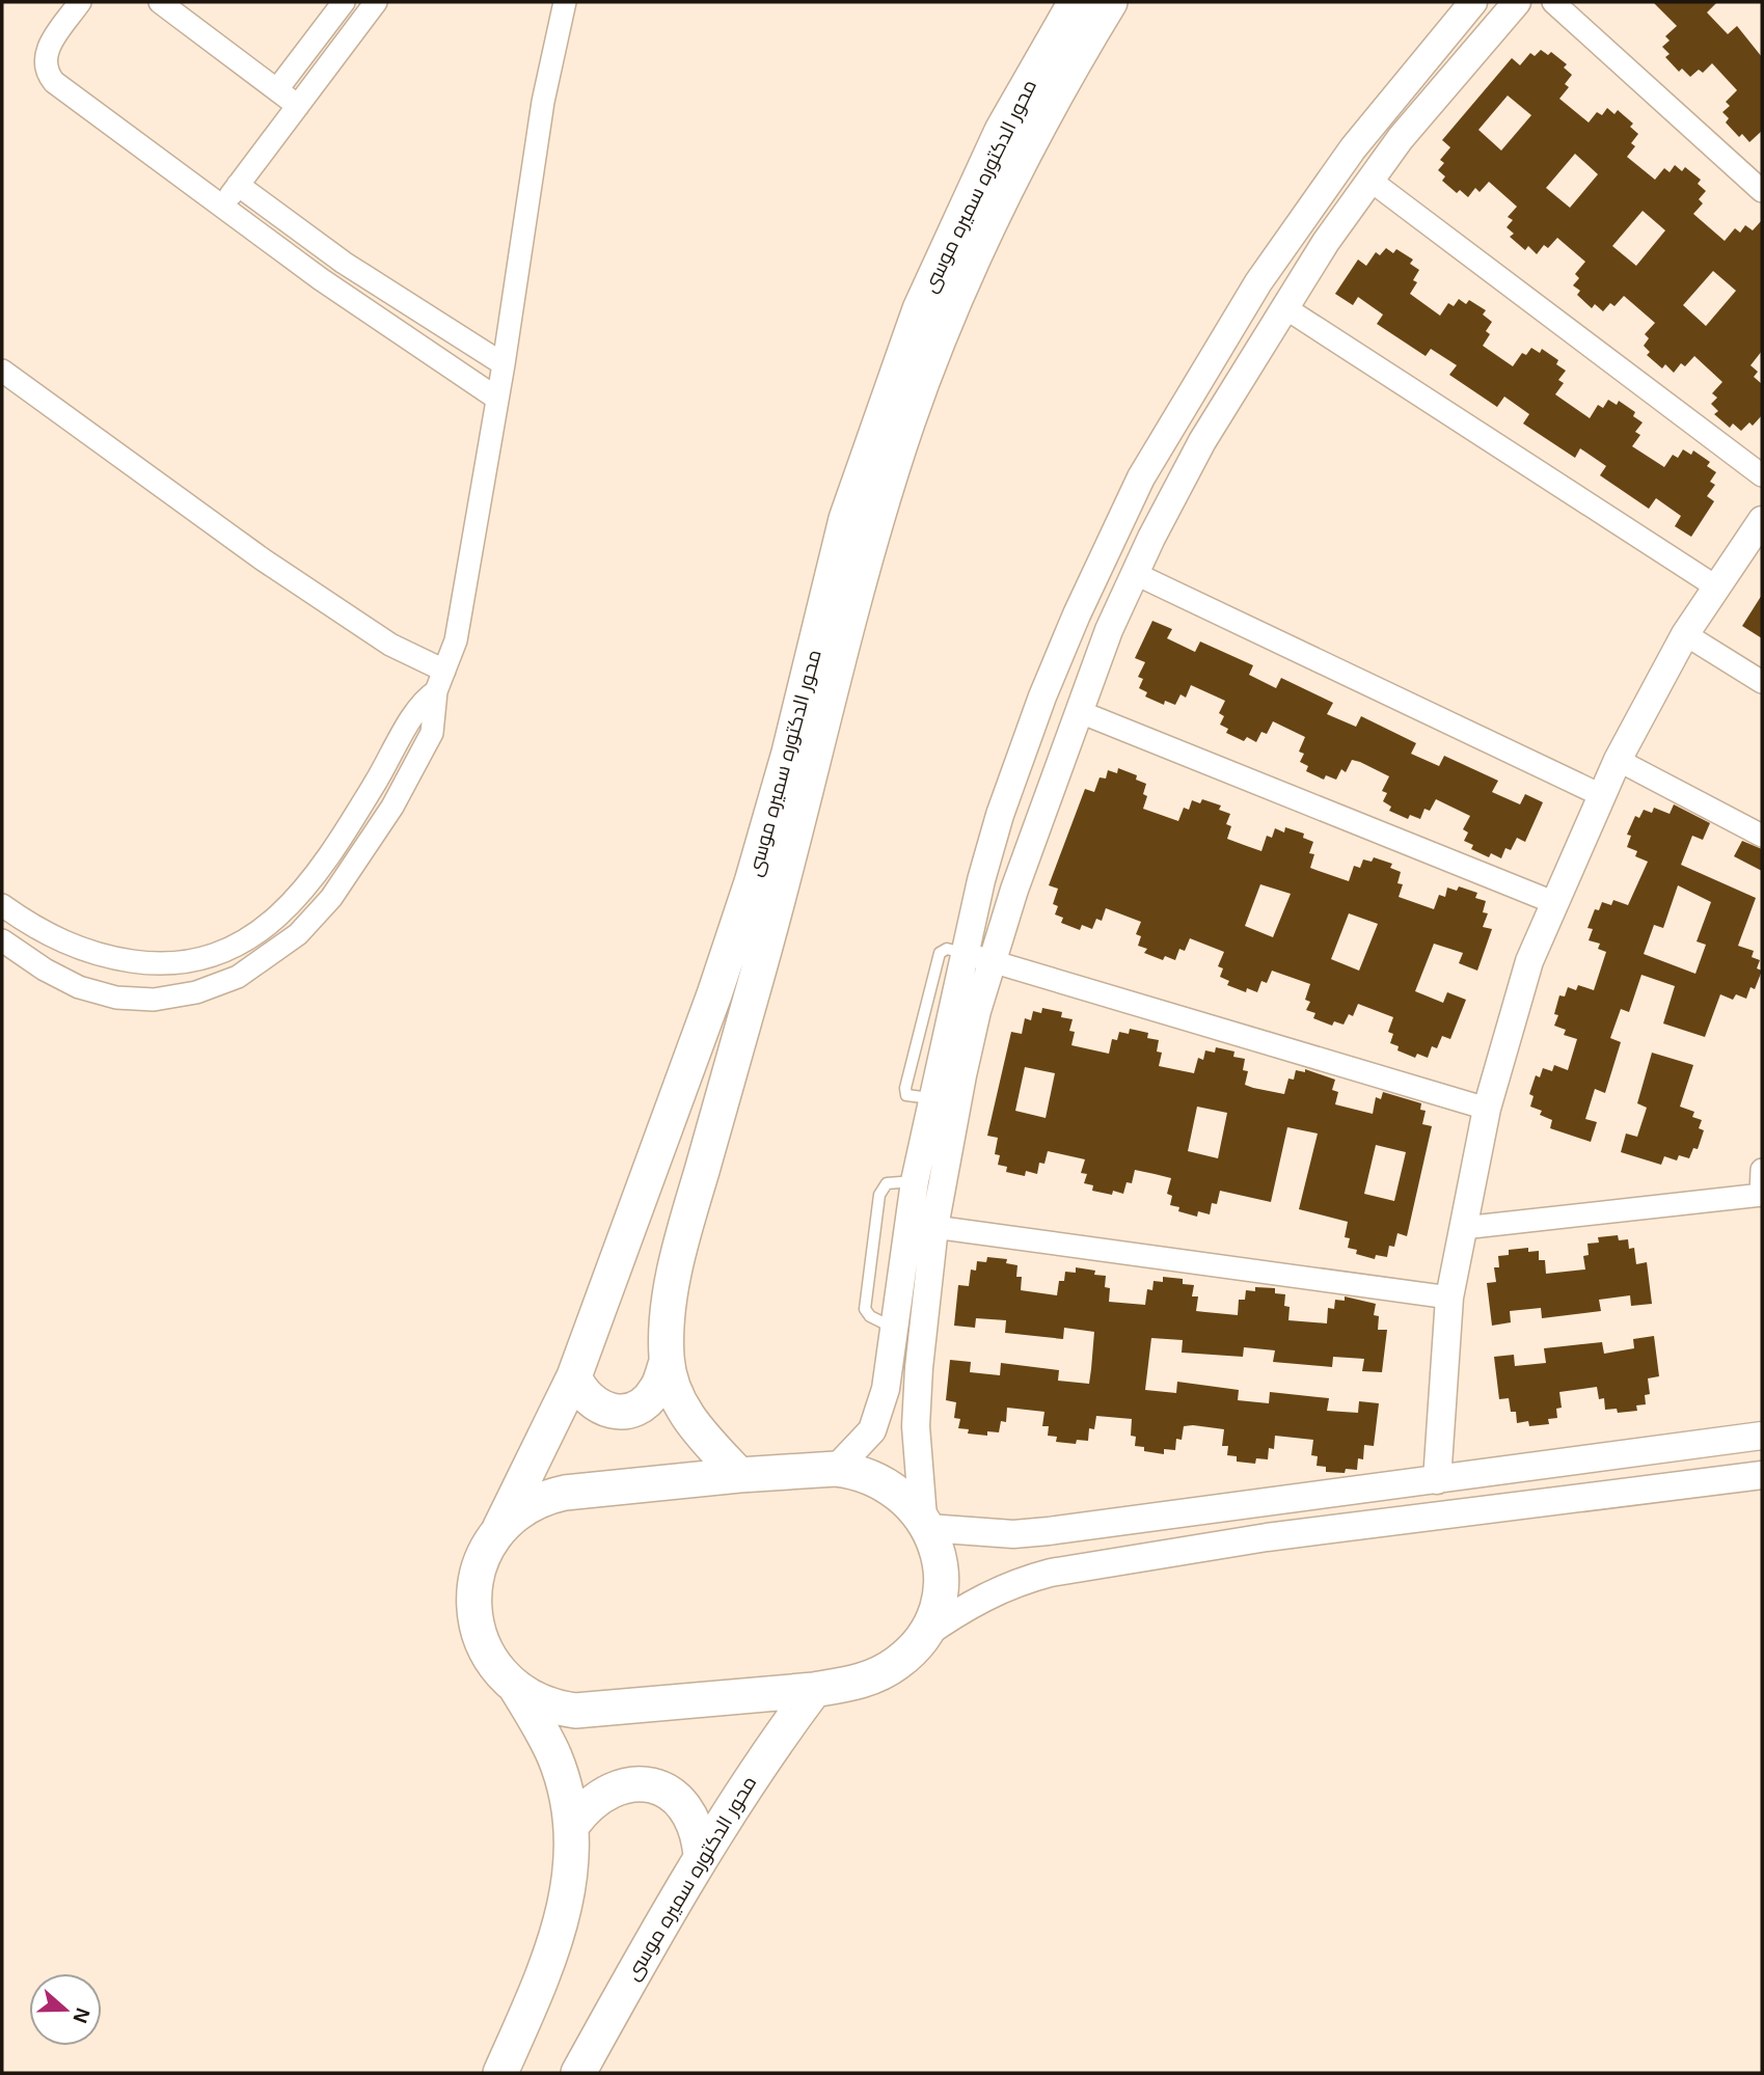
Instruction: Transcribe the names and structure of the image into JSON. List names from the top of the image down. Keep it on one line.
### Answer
{"streets":{"main road":["محور الدكتوره سميره موسى"]},"north":"right"}
